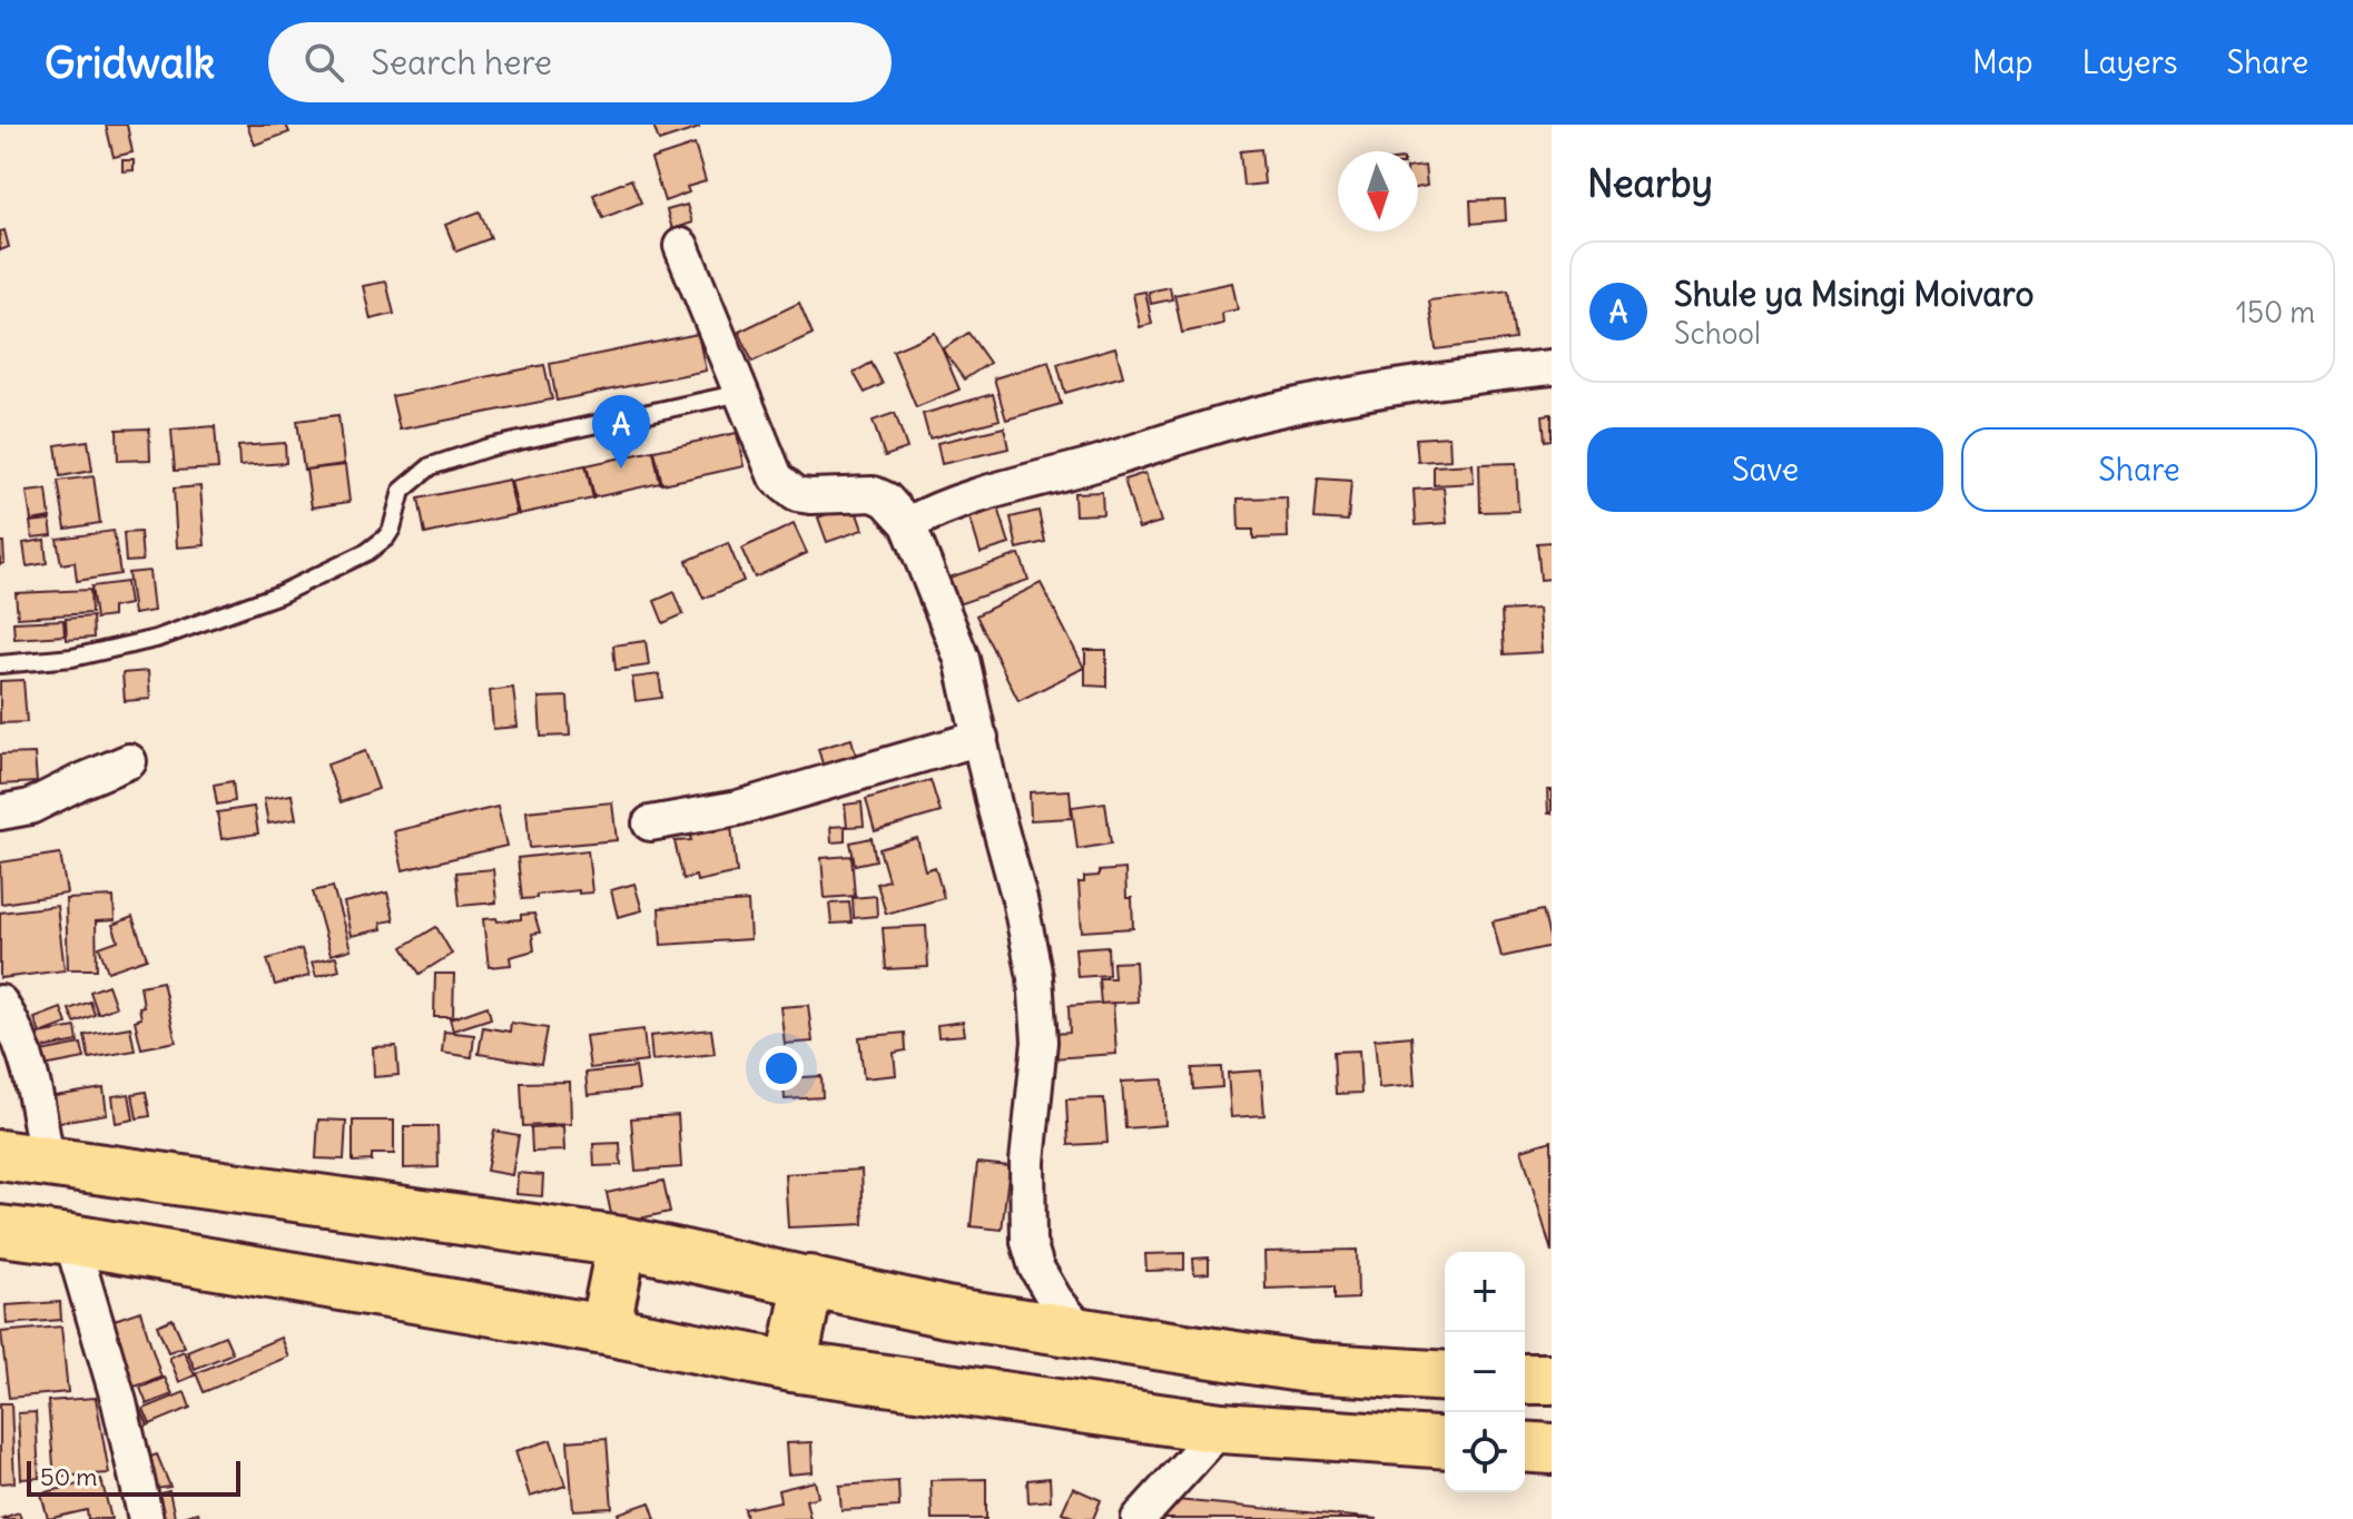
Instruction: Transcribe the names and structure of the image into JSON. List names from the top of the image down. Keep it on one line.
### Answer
{"scale_bar":"50 m","north":"bottom","page":{"header":"Gridwalk","search":"Search here","nav":["Map","Layers","Share"],"heading":"Nearby","list":[{"mark":"A","name":"Shule ya Msingi Moivaro","note":"School","value":"150 m"}],"pins":"A","buttons":["Save","Share"],"map_buttons":["+","−"],"scale":"50 m"}}
